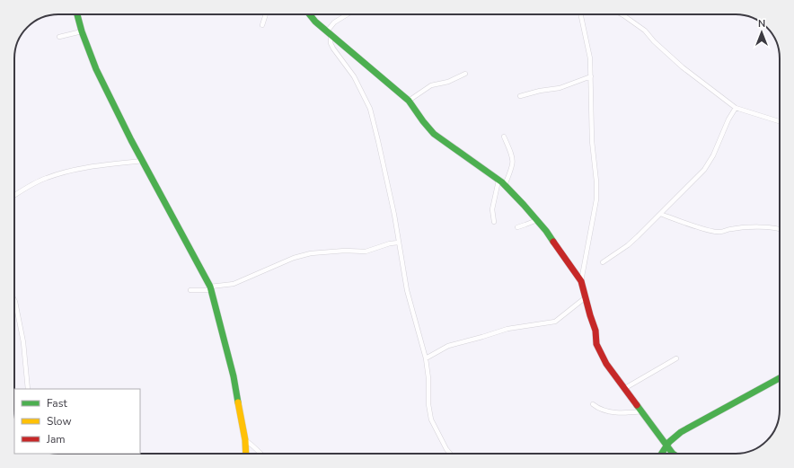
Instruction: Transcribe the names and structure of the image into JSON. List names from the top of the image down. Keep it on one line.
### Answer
{"legend":["Fast","Slow","Jam"],"north":"top"}
